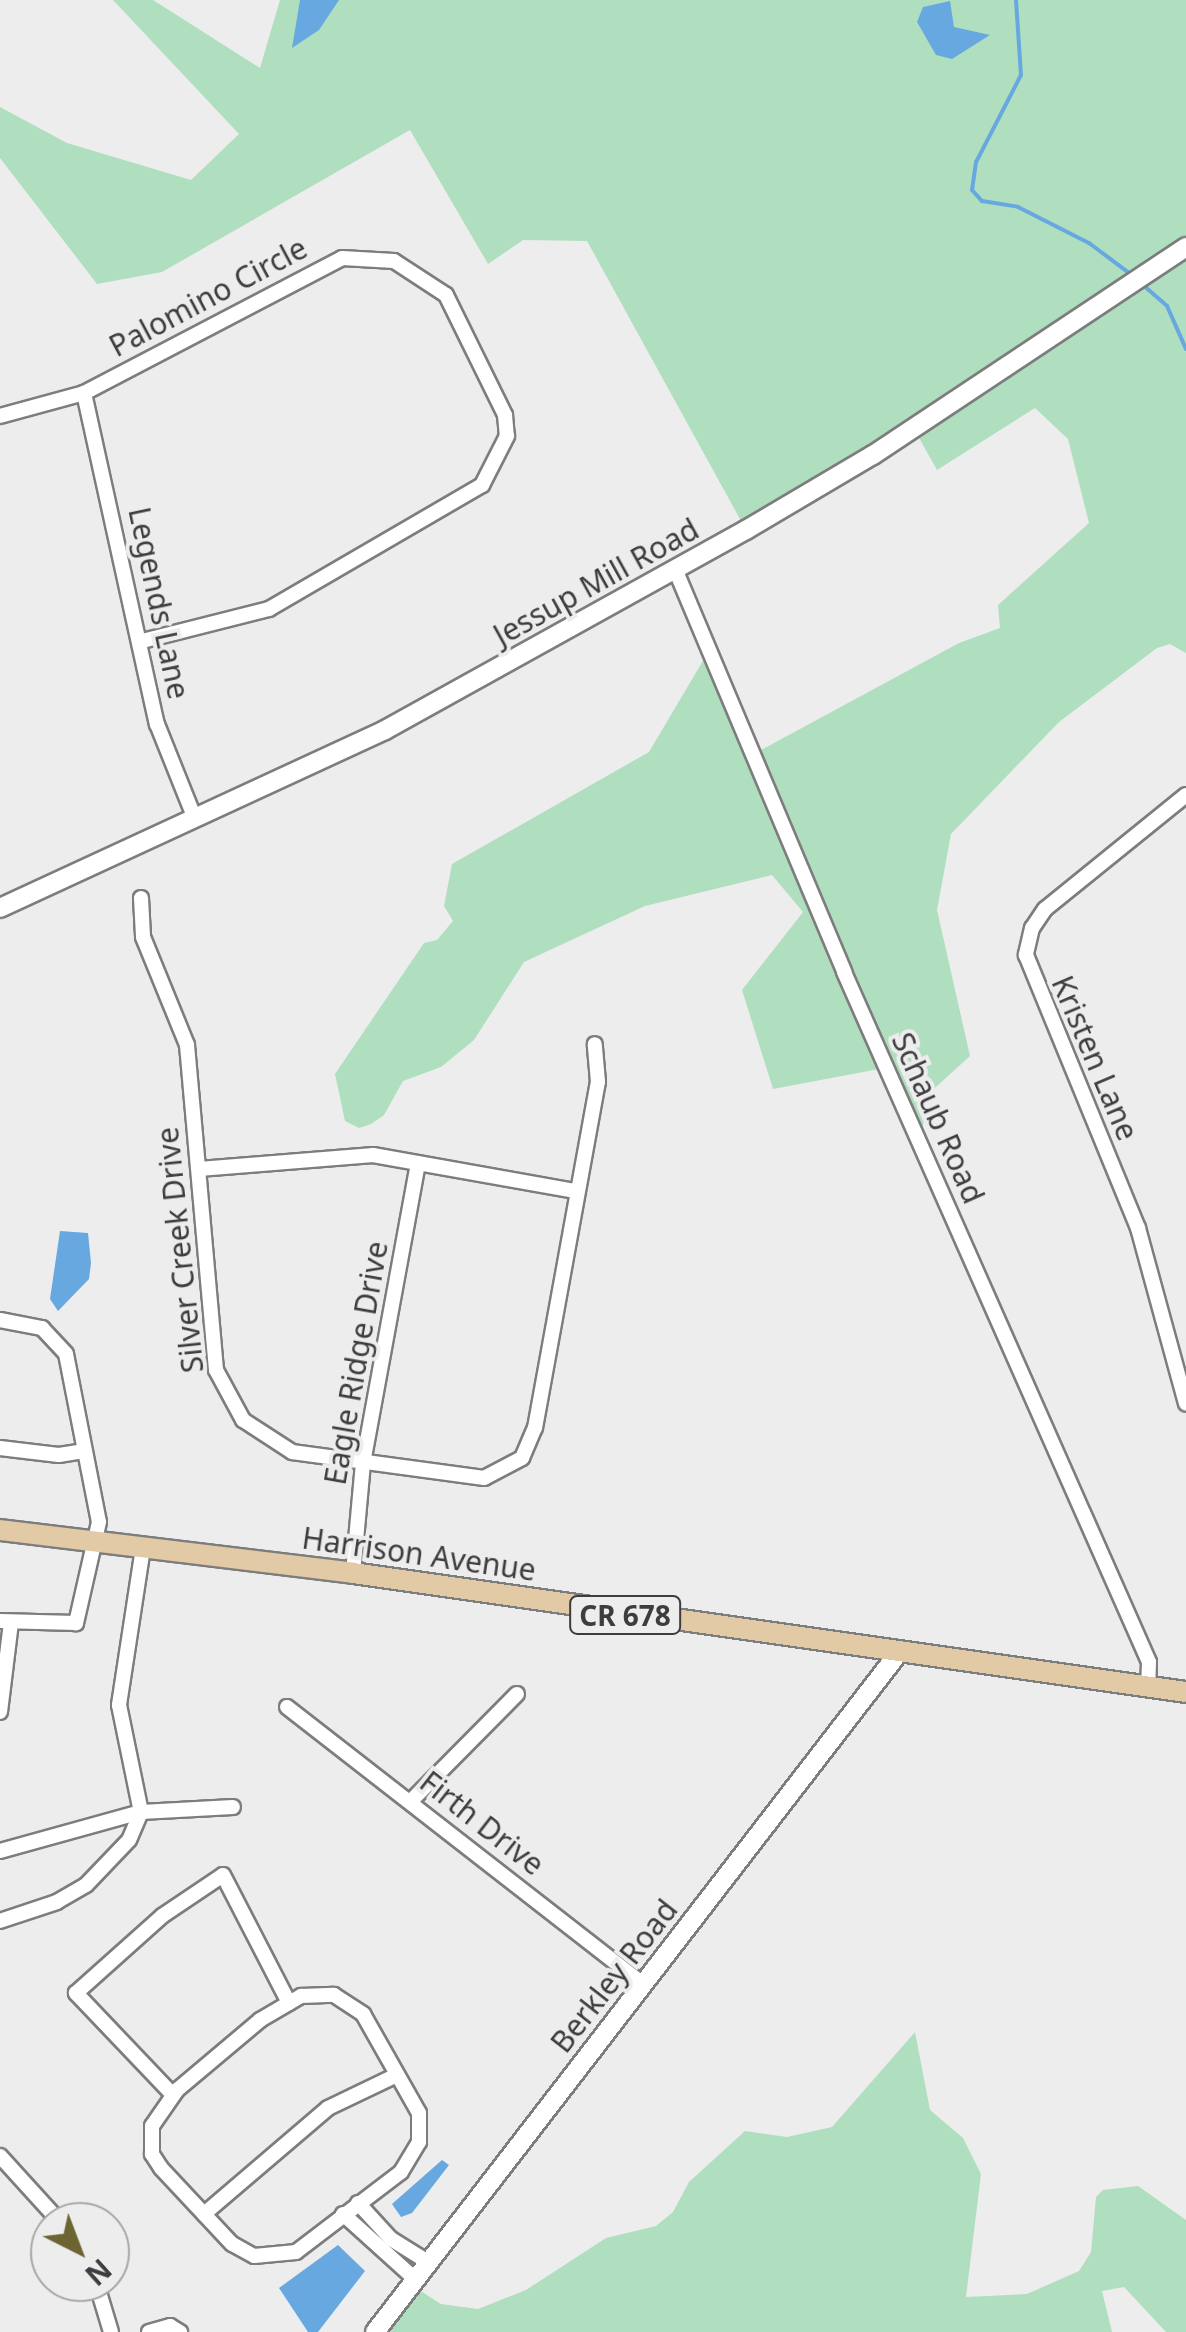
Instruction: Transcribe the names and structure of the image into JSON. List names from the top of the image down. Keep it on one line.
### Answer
{"streets":{"main road":["Harrison Avenue","CR 678"],"street":["Palomino Circle","Jessup Mill Road","Legends Lane","Kristen Lane","Schaub Road","Silver Creek Drive","Eagle Ridge Drive","Firth Drive","Berkley Road"]},"crossings":[["Palomino Circle","Legends Lane"],["Jessup Mill Road","Legends Lane"],["Jessup Mill Road","Schaub Road"],["Schaub Road","Harrison Avenue"],["Silver Creek Drive","Eagle Ridge Drive"],["Eagle Ridge Drive","Harrison Avenue"],["Harrison Avenue","Berkley Road"],["Firth Drive","Berkley Road"]],"north":"bottom right"}
